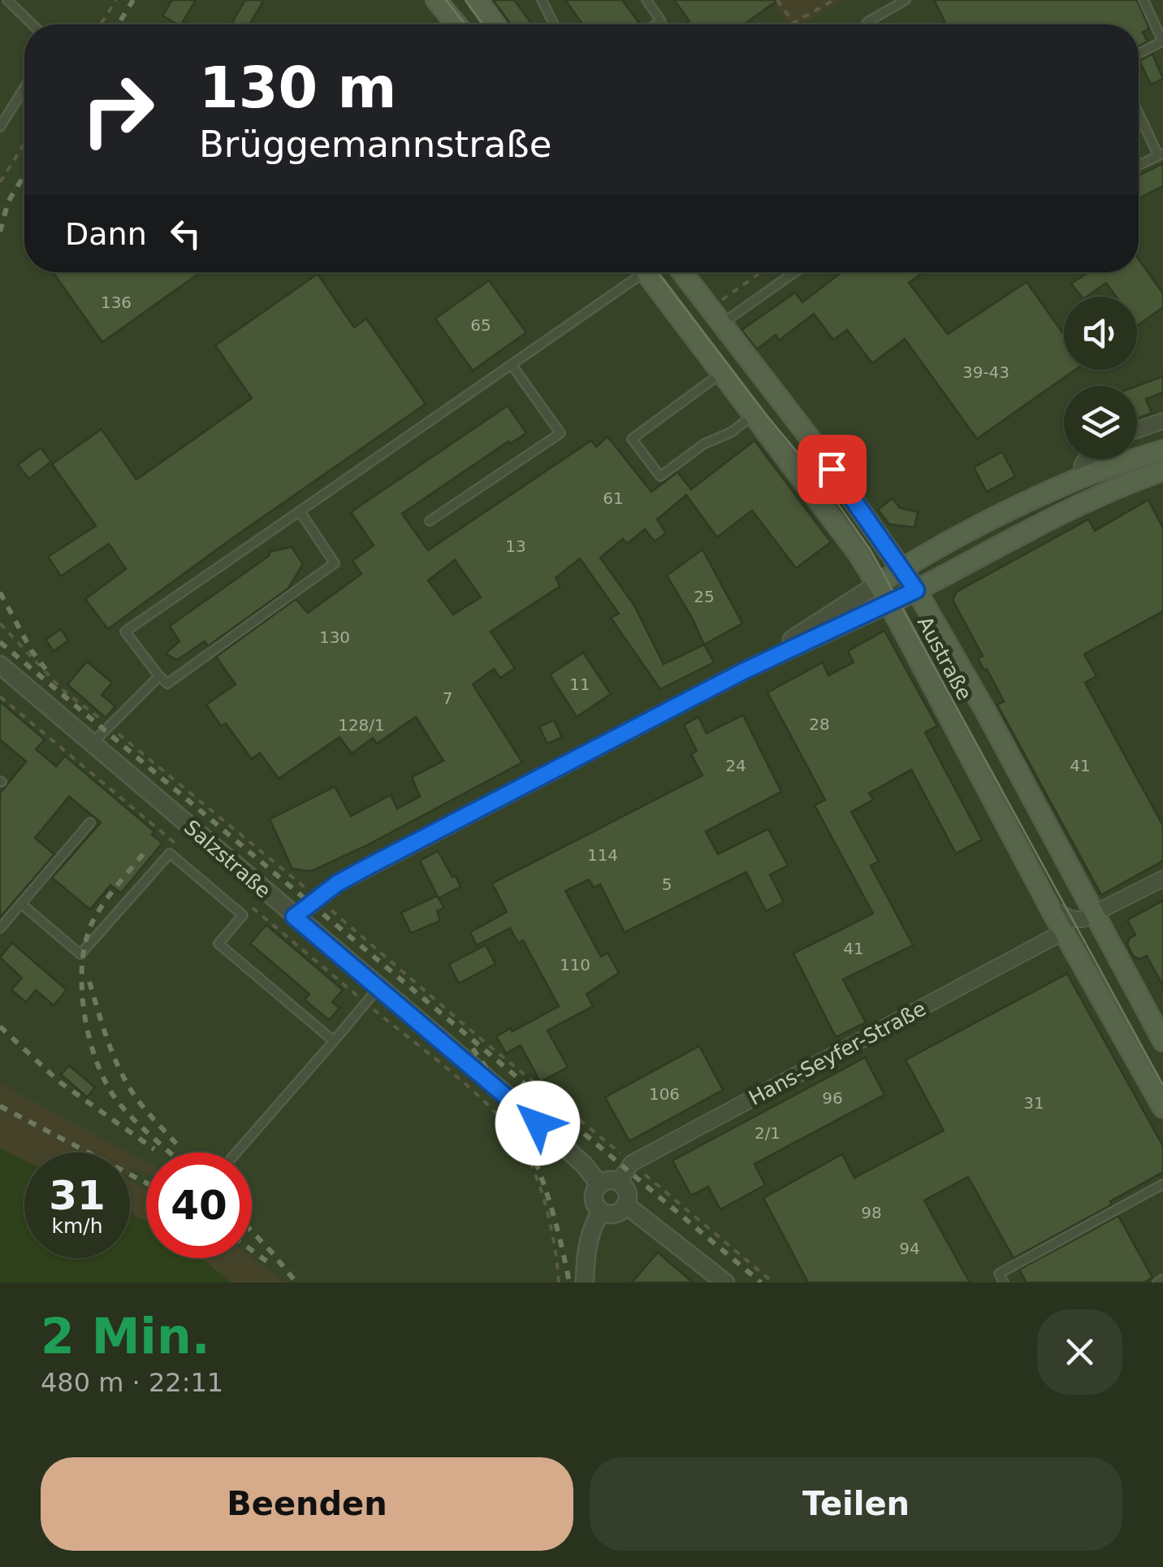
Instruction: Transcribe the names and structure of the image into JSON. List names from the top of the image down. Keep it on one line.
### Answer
{"streets":{"main road":["Austraße"],"street":["Salzstraße","Hans-Seyfer-Straße"]},"crossings":[["Austraße","Hans-Seyfer-Straße"],["Salzstraße","Hans-Seyfer-Straße"]],"house_numbers":["136","65","39-43","61","13","25","130","11","7","28","128/1","24","41","114","5","41","110","106","96","31","2/1","98","94"],"page":{"turn":["130 m","Brüggemannstraße"],"then":"Dann","speed":"31 km/h","limit":"40","heading":["2 Min.","480 m · 22:11"],"buttons":["Beenden","Teilen"]}}
